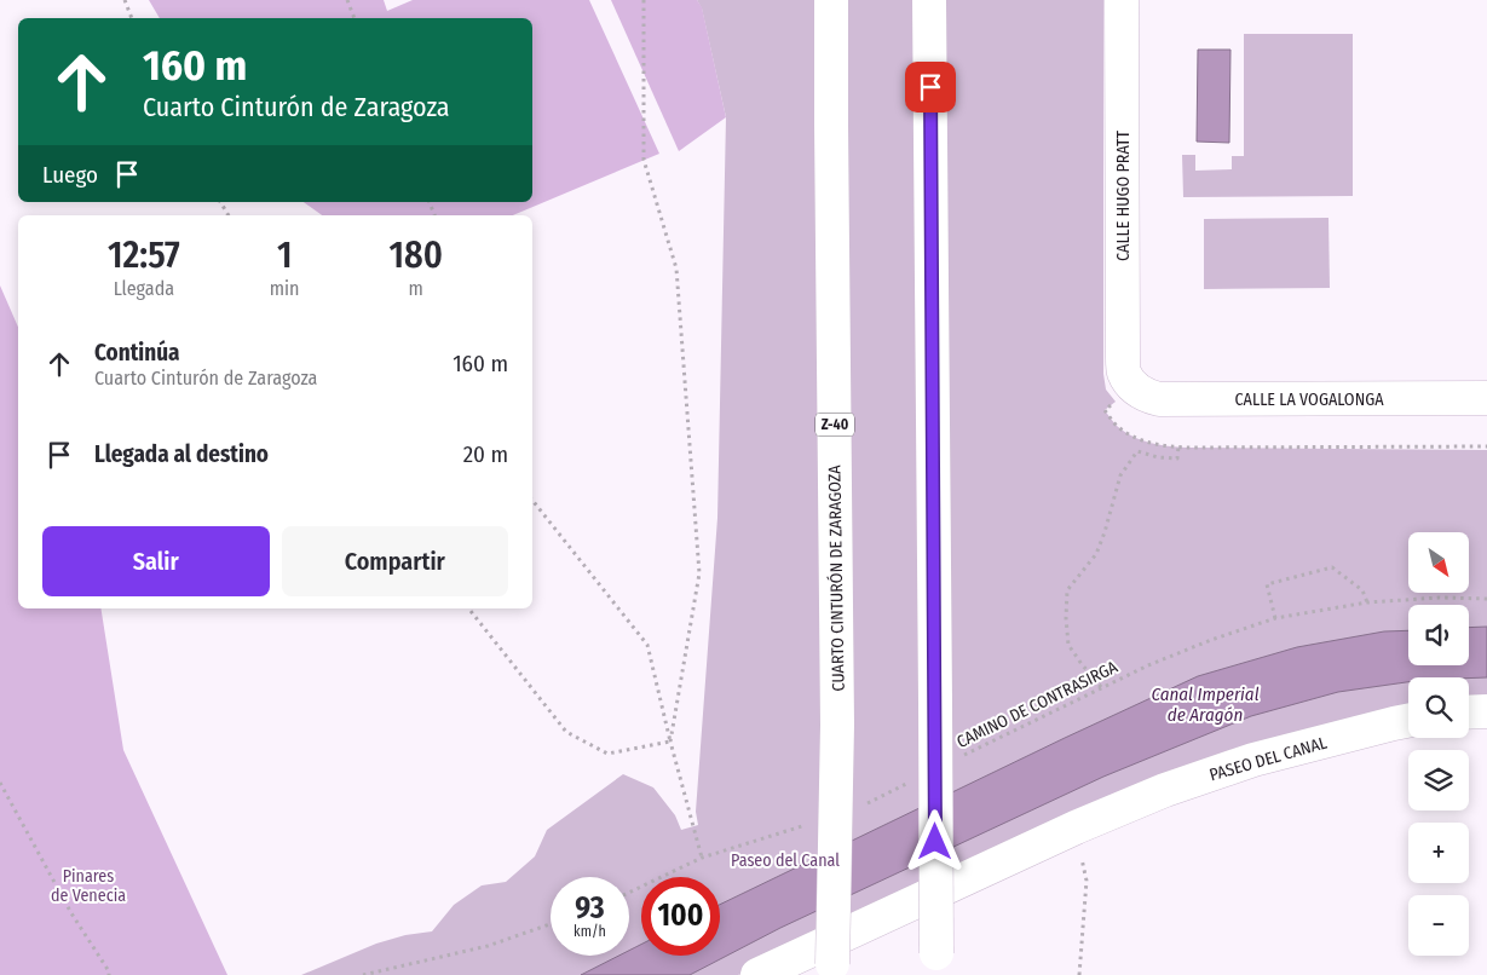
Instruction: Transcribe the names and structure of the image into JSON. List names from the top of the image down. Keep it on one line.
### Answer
{"streets":{"main road":["CALLE HUGO PRATT","CALLE LA VOGALONGA","Z-40","CUARTO CINTURÓN DE ZARAGOZA","PASEO DEL CANAL"],"path":["CAMINO DE CONTRASIRGA"]},"crossings":[["CALLE HUGO PRATT","CALLE LA VOGALONGA"]],"water":["Canal Imperial de Aragón"],"parks":["Paseo del Canal","Pinares de Venecia"],"north":"bottom right","page":{"turn":["160 m","Cuarto Cinturón de Zaragoza"],"then":"Luego","eta":["12:57","Llegada","1","min","180","m"],"list":[{"name":"Continúa","note":"Cuarto Cinturón de Zaragoza","value":"160 m"},{"name":"Llegada al destino","value":"20 m"}],"buttons":["Salir","Compartir"],"map_buttons":["+","−"],"speed":"93 km/h","limit":"100"}}
